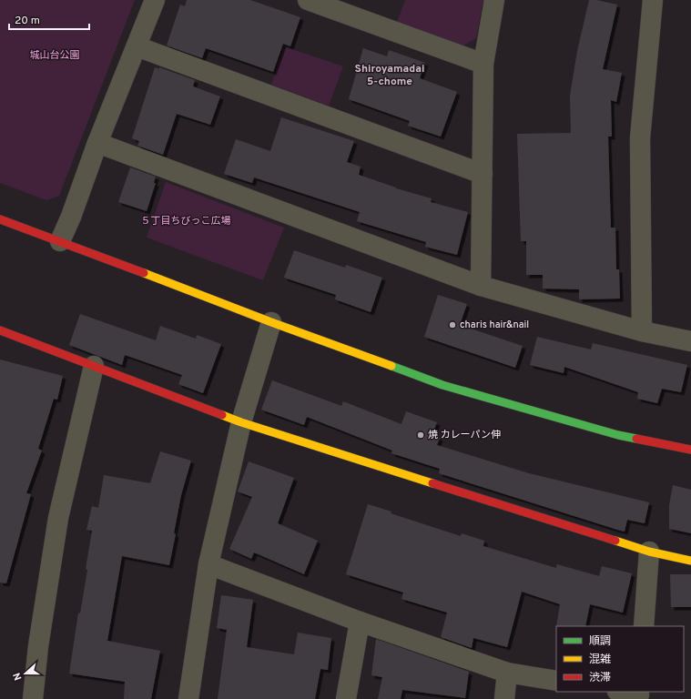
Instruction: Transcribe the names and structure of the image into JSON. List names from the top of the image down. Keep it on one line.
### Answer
{"districts":["Shiroyamadai 5-chome"],"parks":["城山台公園","５丁目ちびっこ広場"],"places":["charis hair&nail","焼 カレーパン伸"],"legend":["順調","混雑","渋滞"],"scale_bar":"20 m","north":"left"}
